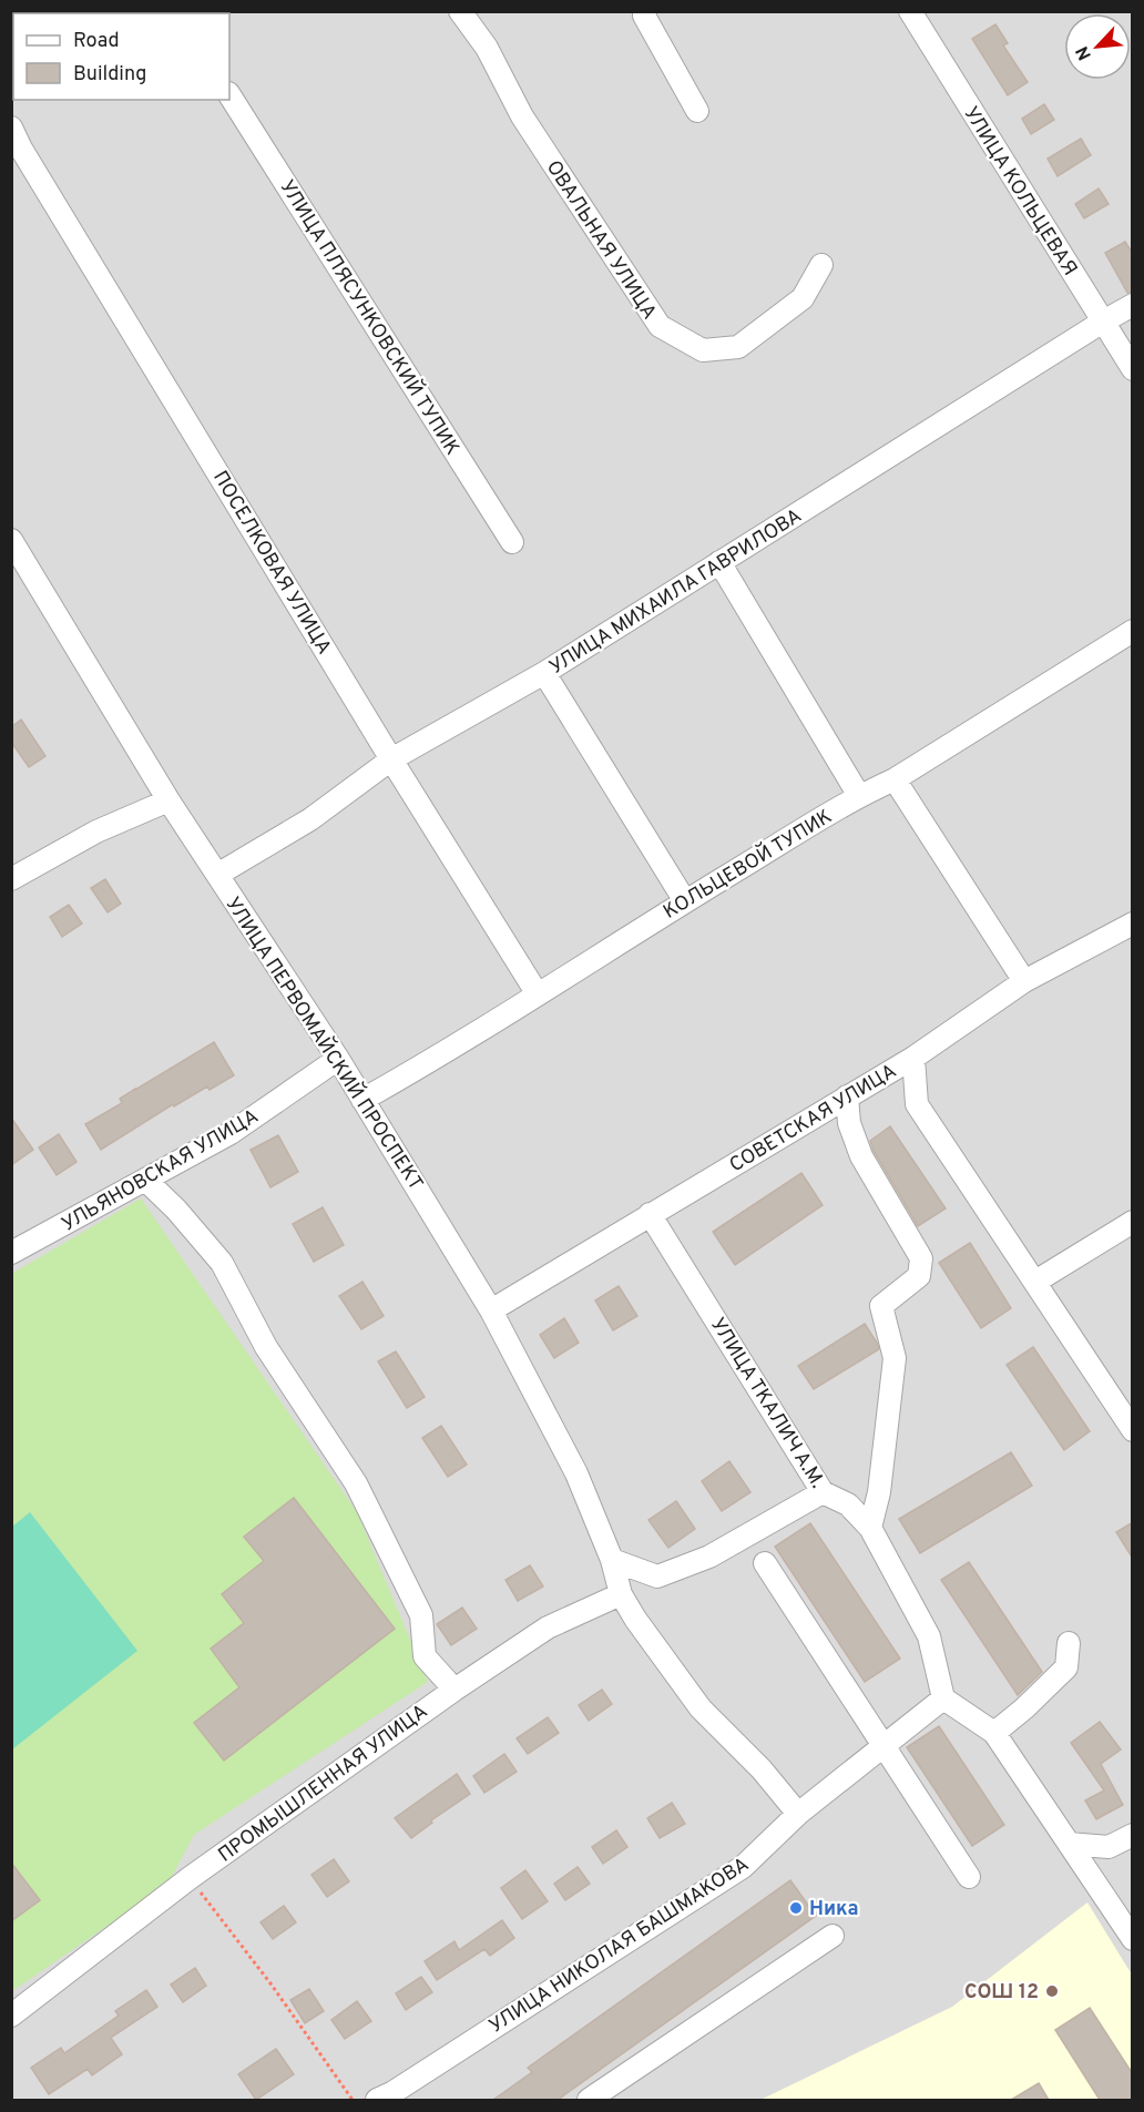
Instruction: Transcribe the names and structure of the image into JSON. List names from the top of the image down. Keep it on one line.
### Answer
{"streets":{"street":["УЛИЦА КОЛЬЦЕВАЯ","ОВАЛЬНАЯ УЛИЦА","УЛИЦА ПЛЯСУНКОВСКИЙ ТУПИК","ПОСЕЛКОВАЯ УЛИЦА","УЛИЦА МИХАИЛА ГАВРИЛОВА","КОЛЬЦЕВОЙ ТУПИК","УЛИЦА ПЕРВОМАЙСКИЙ ПРОСПЕКТ","СОВЕТСКАЯ УЛИЦА","УЛЬЯНОВСКАЯ УЛИЦА","УЛИЦА ТКАЛИЧ А.М.","ПРОМЫШЛЕННАЯ УЛИЦА","УЛИЦА НИКОЛАЯ БАШМАКОВА"]},"crossings":[["УЛИЦА КОЛЬЦЕВАЯ","УЛИЦА МИХАИЛА ГАВРИЛОВА"],["ПОСЕЛКОВАЯ УЛИЦА","УЛИЦА МИХАИЛА ГАВРИЛОВА"],["ПОСЕЛКОВАЯ УЛИЦА","КОЛЬЦЕВОЙ ТУПИК"],["УЛИЦА МИХАИЛА ГАВРИЛОВА","УЛИЦА ПЕРВОМАЙСКИЙ ПРОСПЕКТ"],["КОЛЬЦЕВОЙ ТУПИК","УЛИЦА ПЕРВОМАЙСКИЙ ПРОСПЕКТ"],["УЛИЦА ПЕРВОМАЙСКИЙ ПРОСПЕКТ","СОВЕТСКАЯ УЛИЦА"],["УЛИЦА ПЕРВОМАЙСКИЙ ПРОСПЕКТ","УЛЬЯНОВСКАЯ УЛИЦА"],["СОВЕТСКАЯ УЛИЦА","УЛИЦА ТКАЛИЧ А.М."],["УЛИЦА ТКАЛИЧ А.М.","УЛИЦА НИКОЛАЯ БАШМАКОВА"]],"places":["Ника","СОШ 12"],"legend":["Road","Building"],"north":"bottom left"}
